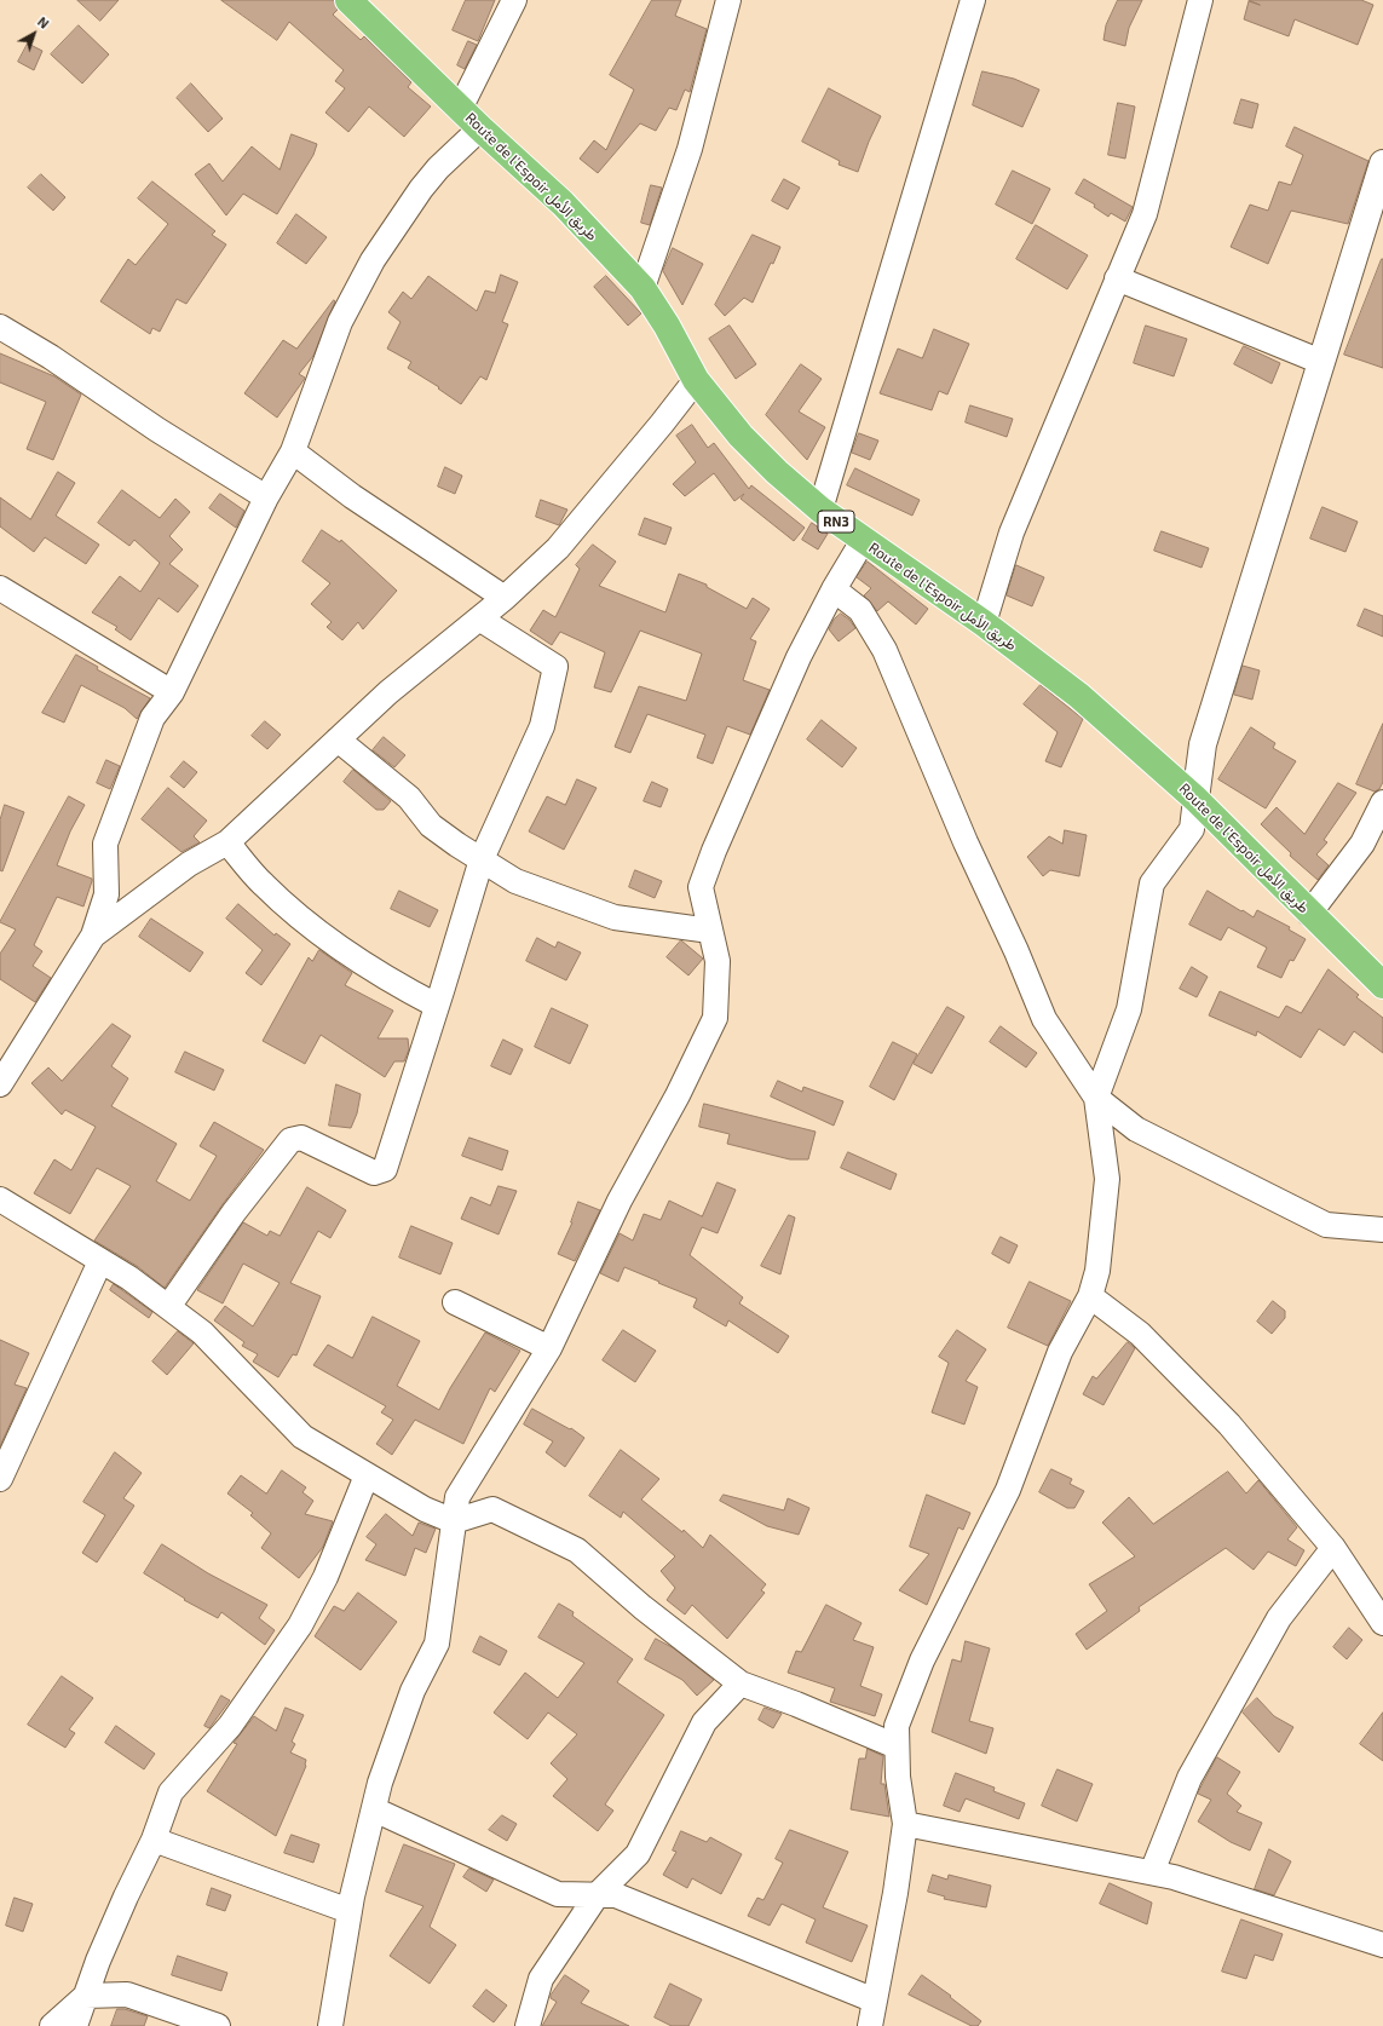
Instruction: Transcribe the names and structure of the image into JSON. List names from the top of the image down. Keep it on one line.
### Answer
{"streets":{"highway":["Route de l’Espoir طريق الأمل","RN3"]},"north":"top right"}
